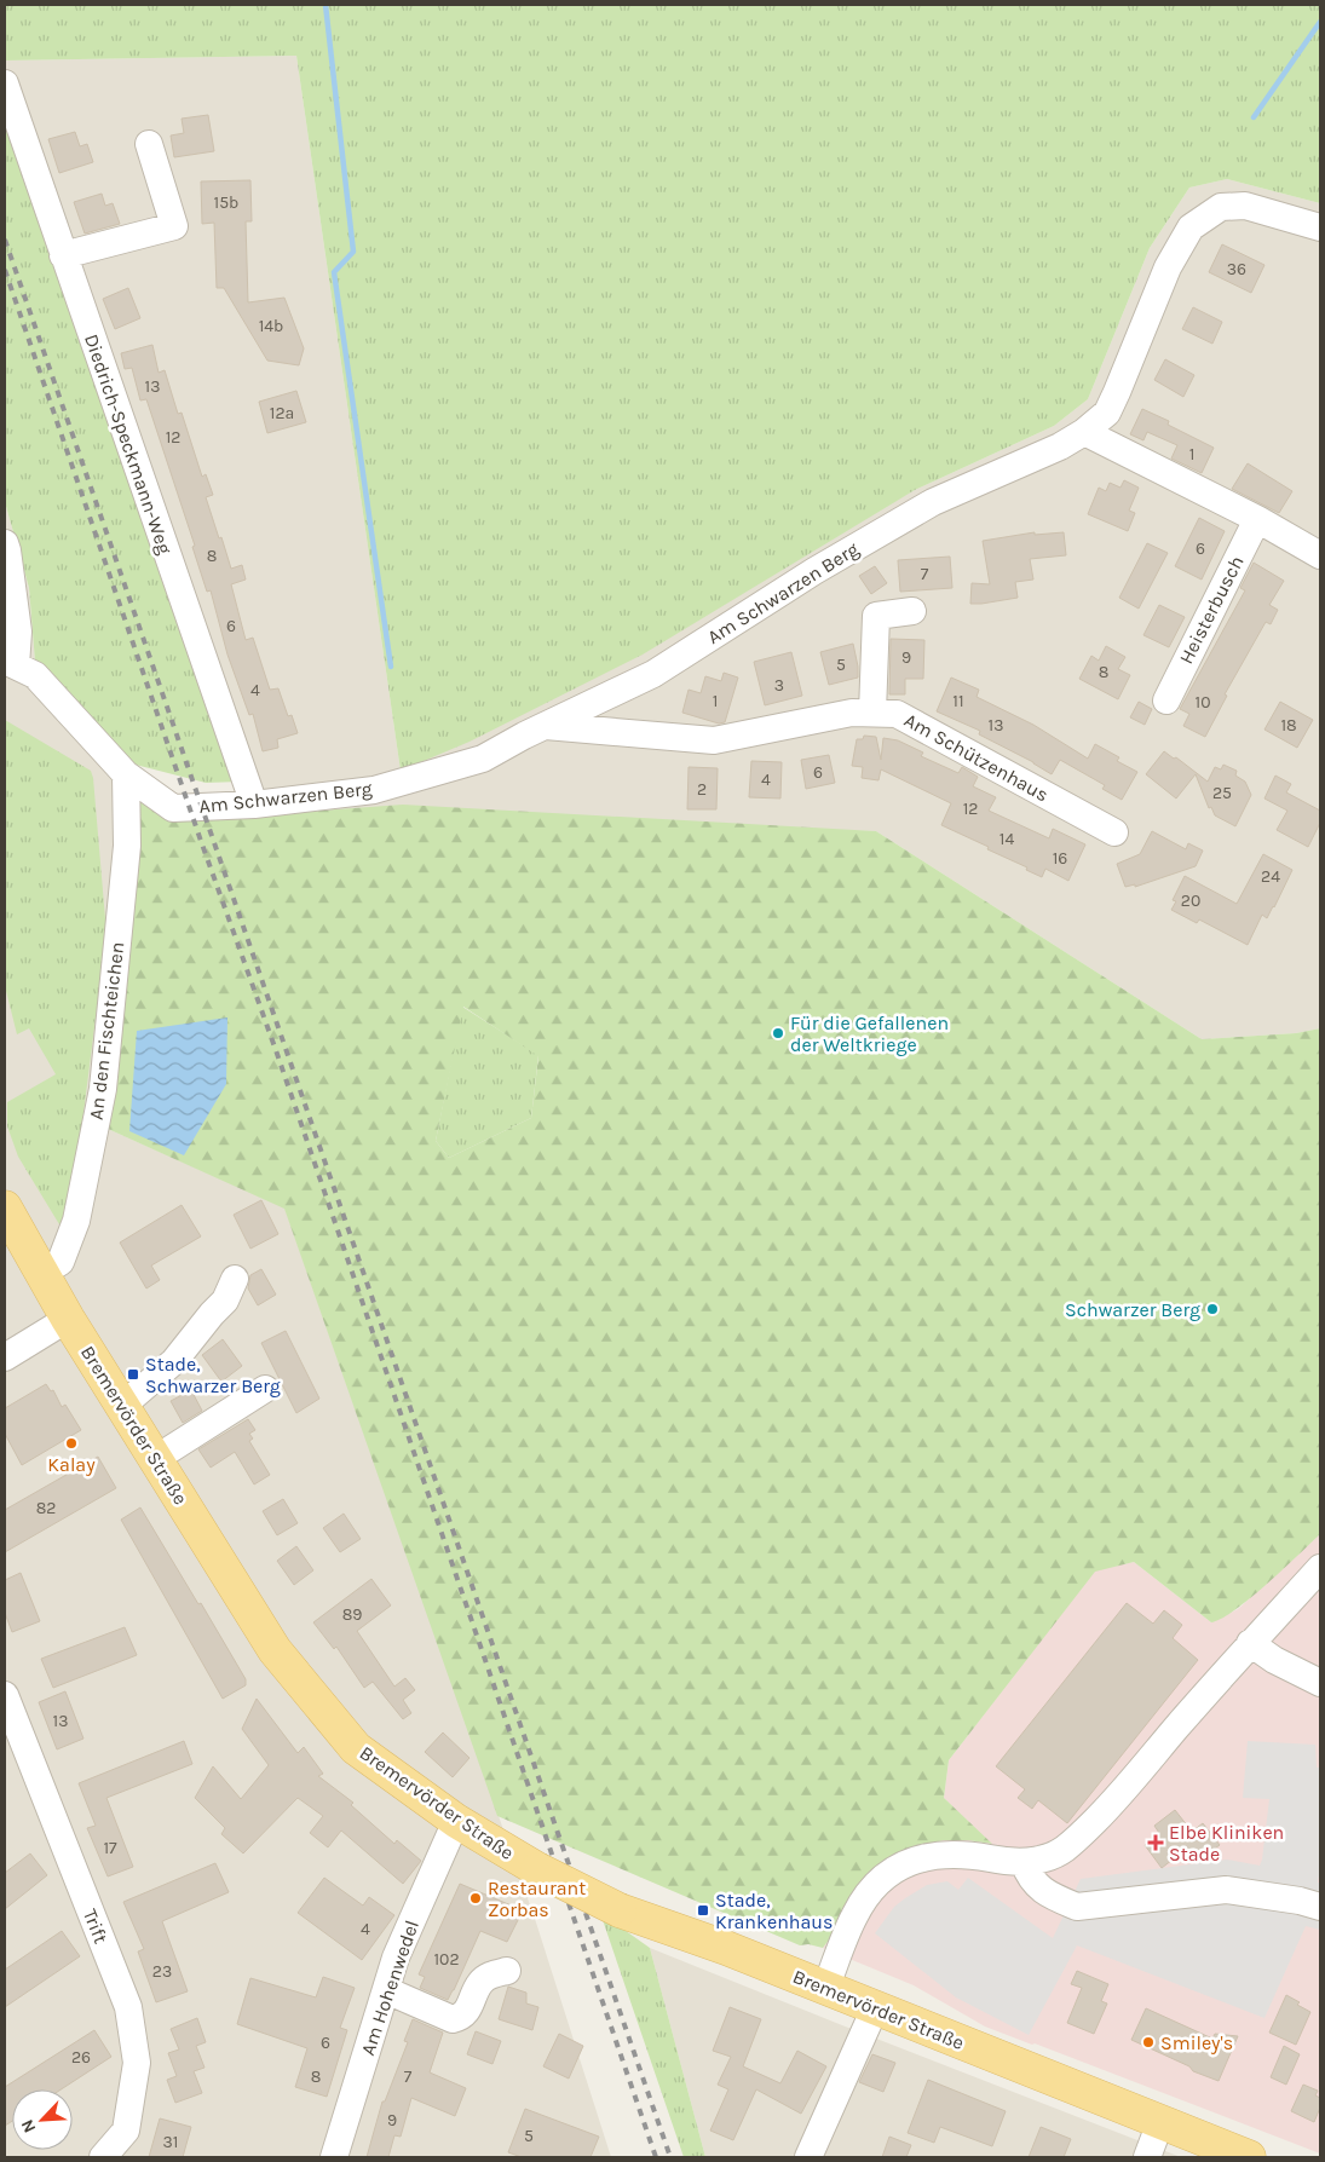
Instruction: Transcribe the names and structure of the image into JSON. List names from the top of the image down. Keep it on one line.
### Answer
{"streets":{"main road":["Bremervörder Straße"],"street":["Diedrich-Speckmann-Weg","Am Schwarzen Berg","Heisterbusch","Am Schützenhaus","An den Fischteichen","Trift","Am Hohenwedel"]},"crossings":[["Diedrich-Speckmann-Weg","Am Schwarzen Berg"],["Am Schwarzen Berg","Am Schützenhaus"],["Am Schwarzen Berg","An den Fischteichen"],["An den Fischteichen","Bremervörder Straße"],["Bremervörder Straße","Am Hohenwedel"]],"places":{"other":["Für die Gefallenen der Weltkriege","Schwarzer Berg","Kalay","Restaurant Zorbas","Smiley's"],"transit":["Stade, Schwarzer Berg","Stade, Krankenhaus"],"health":["Elbe Kliniken Stade"]},"house_numbers":["15b","36","14b","13","12a","12","1","6","8","7","6","9","5","8","3","4","1","11","10","13","18","6","4","2","25","12","14","16","24","20","82","89","13","17","4","102","23","6","26","8","7","9","5","31"],"north":"bottom left"}
